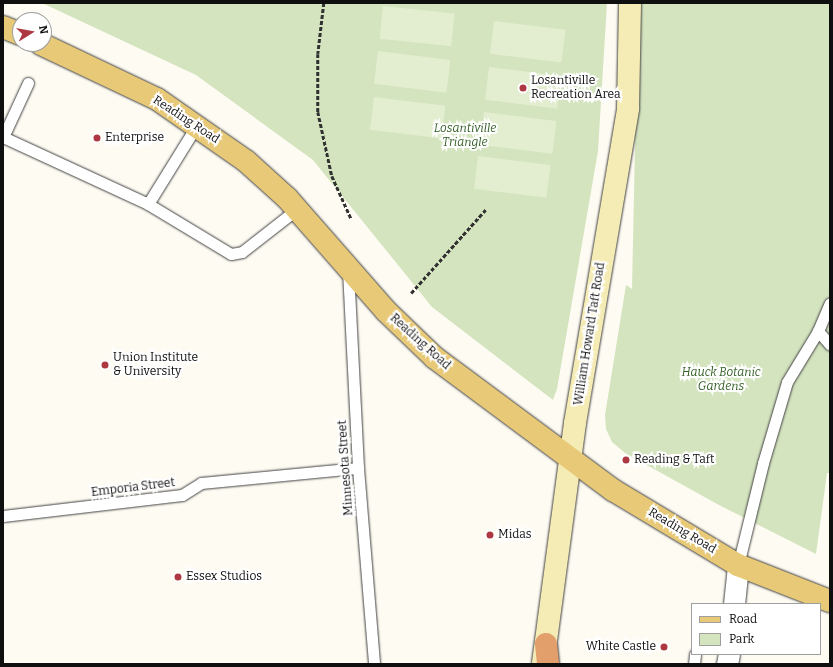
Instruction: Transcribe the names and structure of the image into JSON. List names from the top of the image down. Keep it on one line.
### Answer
{"streets":{"main road":["Reading Road","William Howard Taft Road"],"lane":["Minnesota Street","Emporia Street"]},"crossings":[["Reading Road","William Howard Taft Road"],["Reading Road","Minnesota Street"],["Minnesota Street","Emporia Street"]],"parks":["Losantiville Triangle","Hauck Botanic Gardens"],"places":["Losantiville Recreation Area","Enterprise","Union Institute & University","Reading & Taft","Midas","Essex Studios","White Castle"],"legend":["Road","Park"],"north":"right"}
